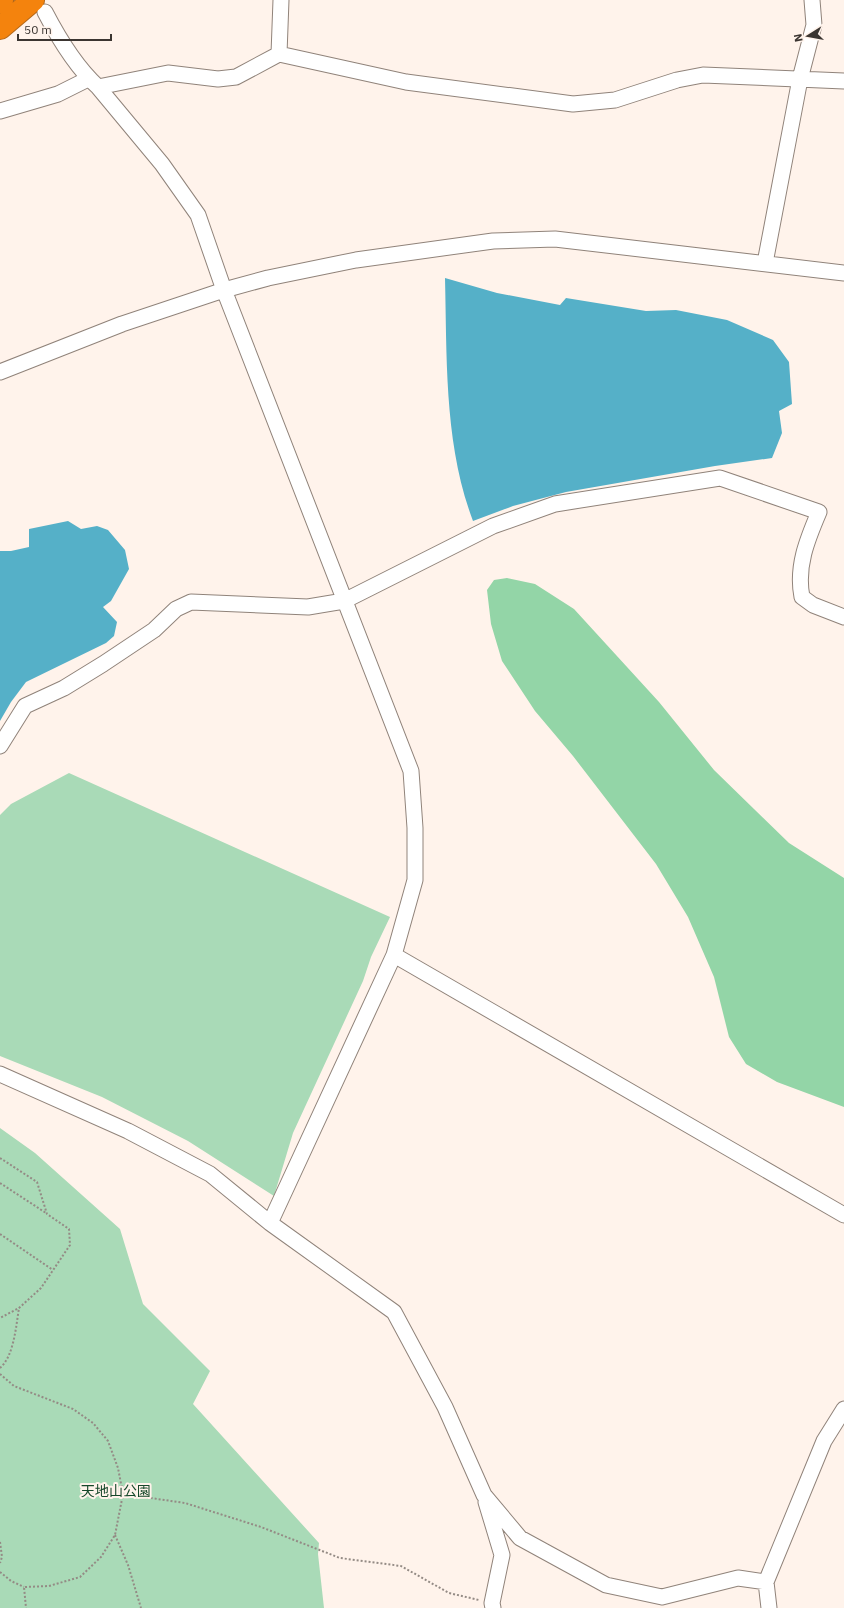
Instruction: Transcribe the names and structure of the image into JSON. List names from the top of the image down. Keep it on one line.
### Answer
{"parks":["天地山公園"],"scale_bar":"50 m","north":"left"}
